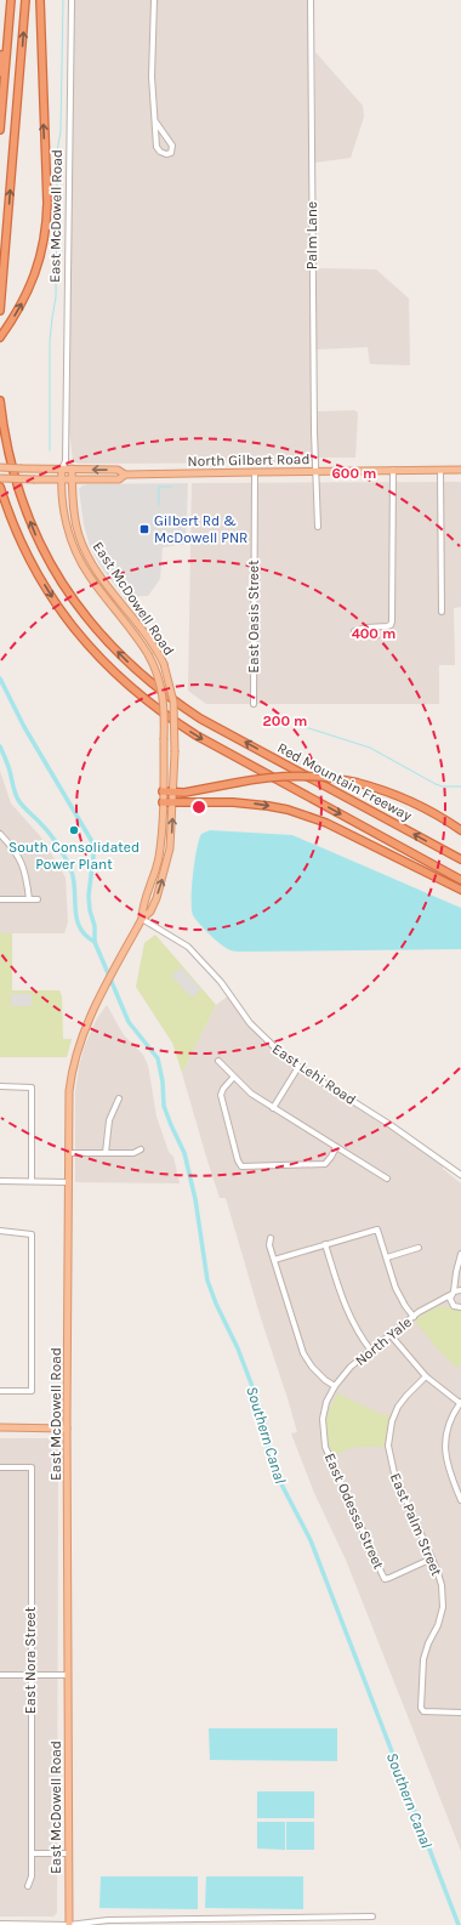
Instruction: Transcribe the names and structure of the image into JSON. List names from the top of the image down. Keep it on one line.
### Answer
{"streets":{"highway":["Red Mountain Freeway"],"main road":["East McDowell Road","North Gilbert Road"],"street":["Palm Lane","East Oasis Street","East Lehi Road","North Yale","East Odessa Street","East Palm Street","East Nora Street"]},"crossings":[["East McDowell Road","North Gilbert Road"],["East McDowell Road","East Lehi Road"],["Palm Lane","North Gilbert Road"],["North Gilbert Road","East Oasis Street"],["North Yale","East Odessa Street"],["East Odessa Street","East Palm Street"]],"water":["Southern Canal"],"places":{"transit":["Gilbert Rd & McDowell PNR"],"other":["South Consolidated Power Plant"]},"rings":["600 m","400 m","200 m"]}
